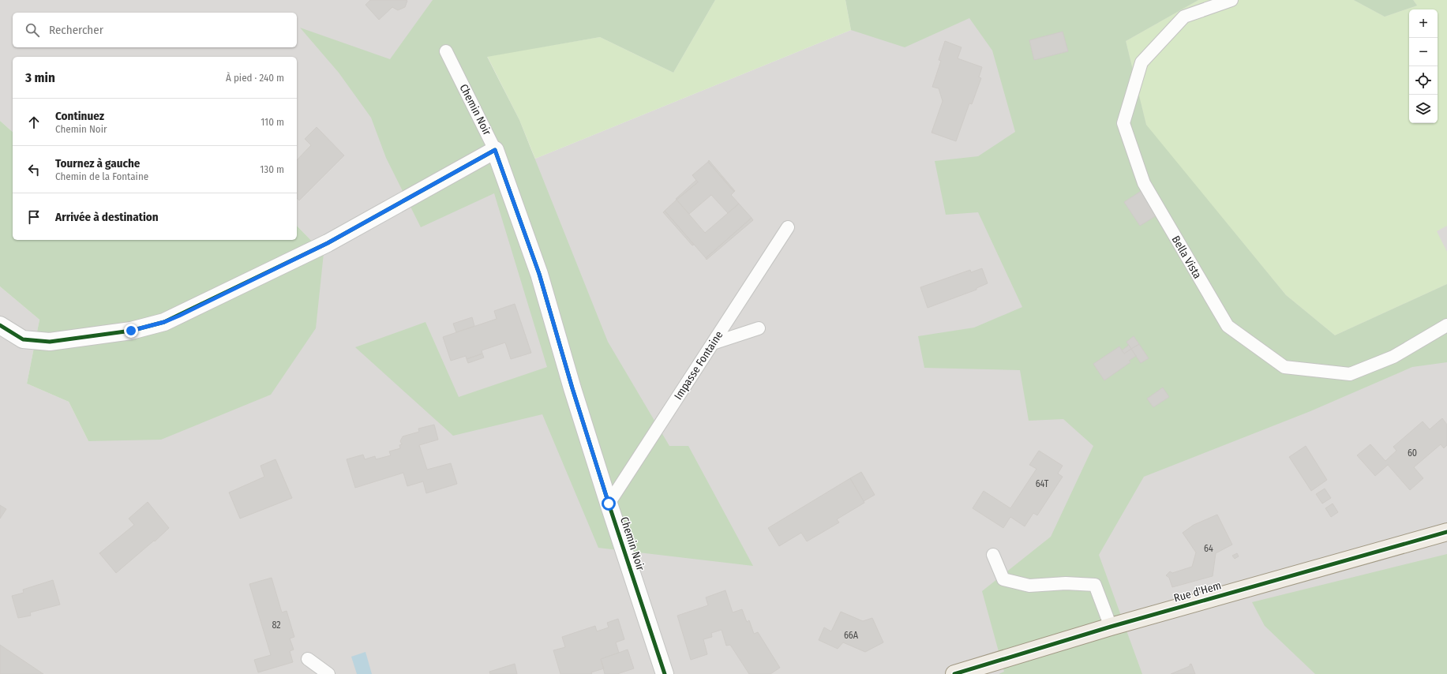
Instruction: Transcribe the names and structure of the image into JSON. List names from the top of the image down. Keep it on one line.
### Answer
{"streets":{"main road":["Rue d'Hem"],"street":["Chemin Noir"],"lane":["Bella Vista","Impasse Fontaine"]},"crossings":[["Chemin Noir","Impasse Fontaine"]],"house_numbers":["60","64T","64","82","66A"],"page":{"map_buttons":["+","−"],"search":"Rechercher","heading":["3 min","À pied · 240 m"],"list":[["Continuez","Chemin Noir","110 m"],["Tournez à gauche","Chemin de la Fontaine","130 m"],"Arrivée à destination"]}}
